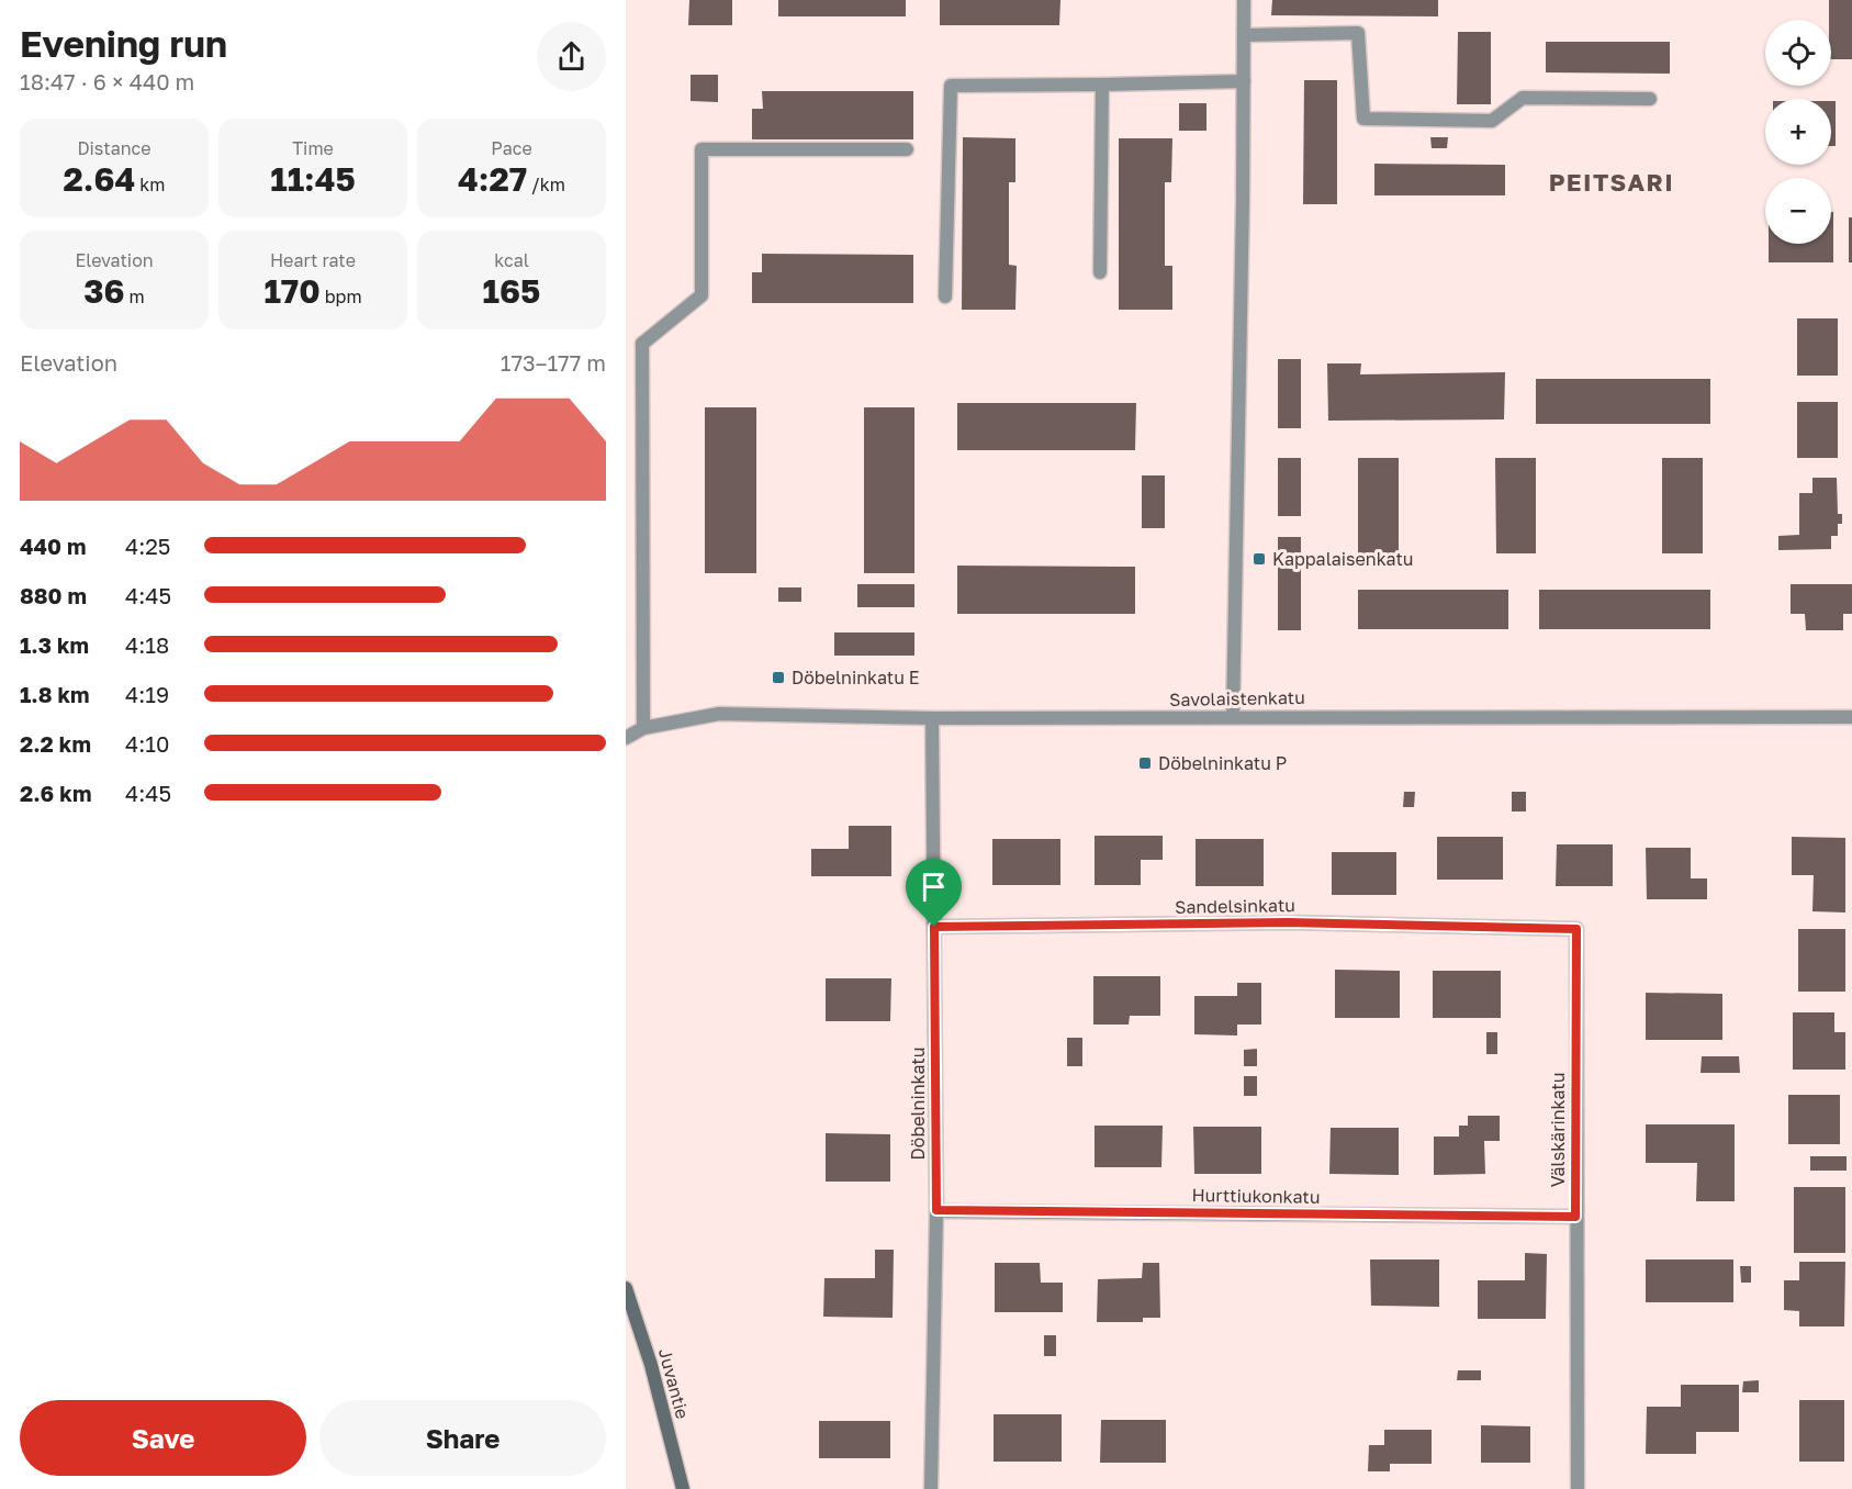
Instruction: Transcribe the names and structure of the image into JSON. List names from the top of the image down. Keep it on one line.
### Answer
{"streets":{"main road":["Juvantie"],"street":["Savolaistenkatu","Sandelsinkatu","Döbelninkatu","Välskärinkatu","Hurttiukonkatu"]},"crossings":[["Savolaistenkatu","Döbelninkatu"],["Sandelsinkatu","Döbelninkatu"],["Sandelsinkatu","Välskärinkatu"],["Döbelninkatu","Hurttiukonkatu"],["Välskärinkatu","Hurttiukonkatu"]],"districts":["PEITSARI"],"places":{"transit":["Kappalaisenkatu","Döbelninkatu E","Döbelninkatu P"]},"page":{"heading":["Evening run","18:47 · 6 × 440 m"],"map_buttons":["+","−"],"stats":[["Distance","2.64 km"],["Time","11:45"],["Pace","4:27 /km"],["Elevation","36 m"],["Heart rate","170 bpm"],["kcal","165"]],"chart":["Elevation","173–177 m"],"list":[{"name":"440 m","note":"4:25"},{"name":"880 m","note":"4:45"},{"name":"1.3 km","note":"4:18"},{"name":"1.8 km","note":"4:19"},{"name":"2.2 km","note":"4:10"},{"name":"2.6 km","note":"4:45"}],"buttons":["Save","Share"]}}
